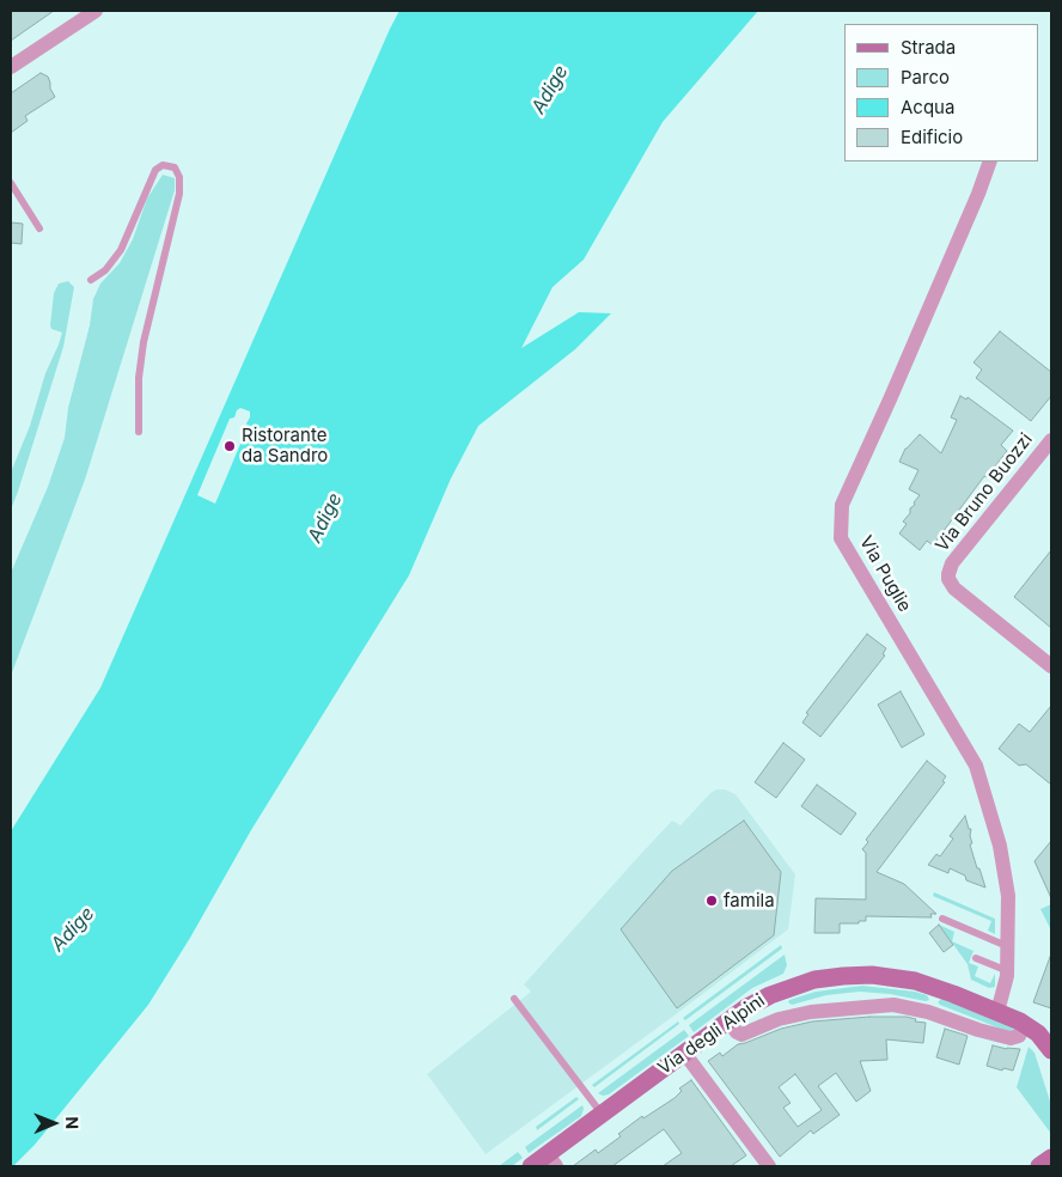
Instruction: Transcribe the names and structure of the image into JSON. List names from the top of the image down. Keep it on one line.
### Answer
{"streets":{"street":["Via Bruno Buozzi","Via Puglie","Via degli Alpini"]},"crossings":[["Via Puglie","Via degli Alpini"]],"water":["Adige"],"places":["Ristorante da Sandro","famila"],"legend":["Strada","Parco","Acqua","Edificio"],"north":"right"}
